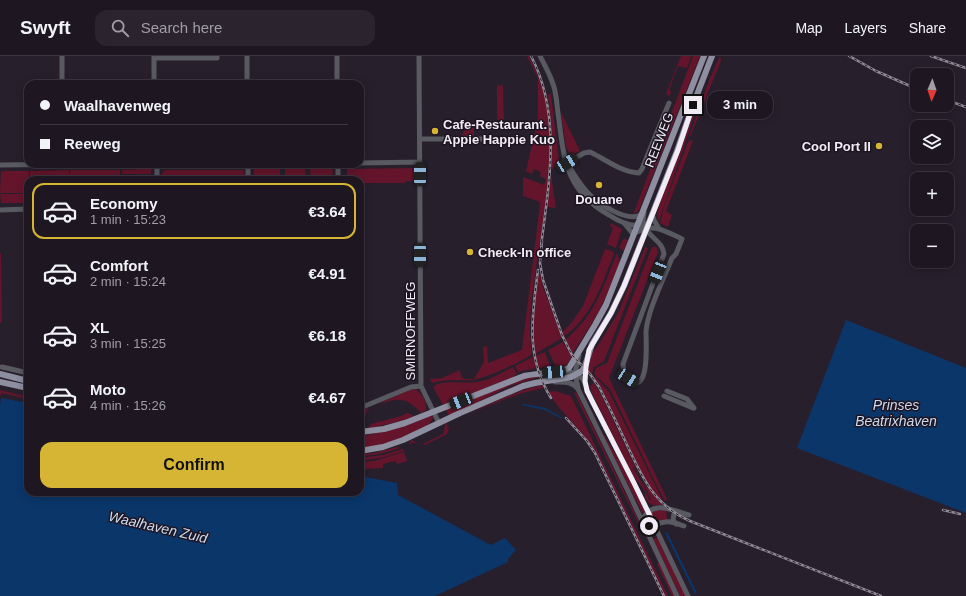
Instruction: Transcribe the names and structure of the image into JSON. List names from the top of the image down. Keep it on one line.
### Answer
{"streets":{"main road":["REEWEG"],"street":["SMIRNOFFWEG"]},"water":["Prinses Beatrixhaven","Waalhaven Zuid"],"places":["Cafe-Restaurant. Appie Happie Kuo","Cool Port II","Douane","Check-In office"],"north":"bottom","page":{"header":"Swyft","search":"Search here","nav":["Map","Layers","Share"],"map_buttons":["+","−"],"banner":["Waalhavenweg","Reeweg"],"bubble":"3 min","list":[{"name":"Economy","note":"1 min · 15:23","value":"€3.64"},{"name":"Comfort","note":"2 min · 15:24","value":"€4.91"},{"name":"XL","note":"3 min · 15:25","value":"€6.18"},{"name":"Moto","note":"4 min · 15:26","value":"€4.67"}],"buttons":"Confirm"}}
